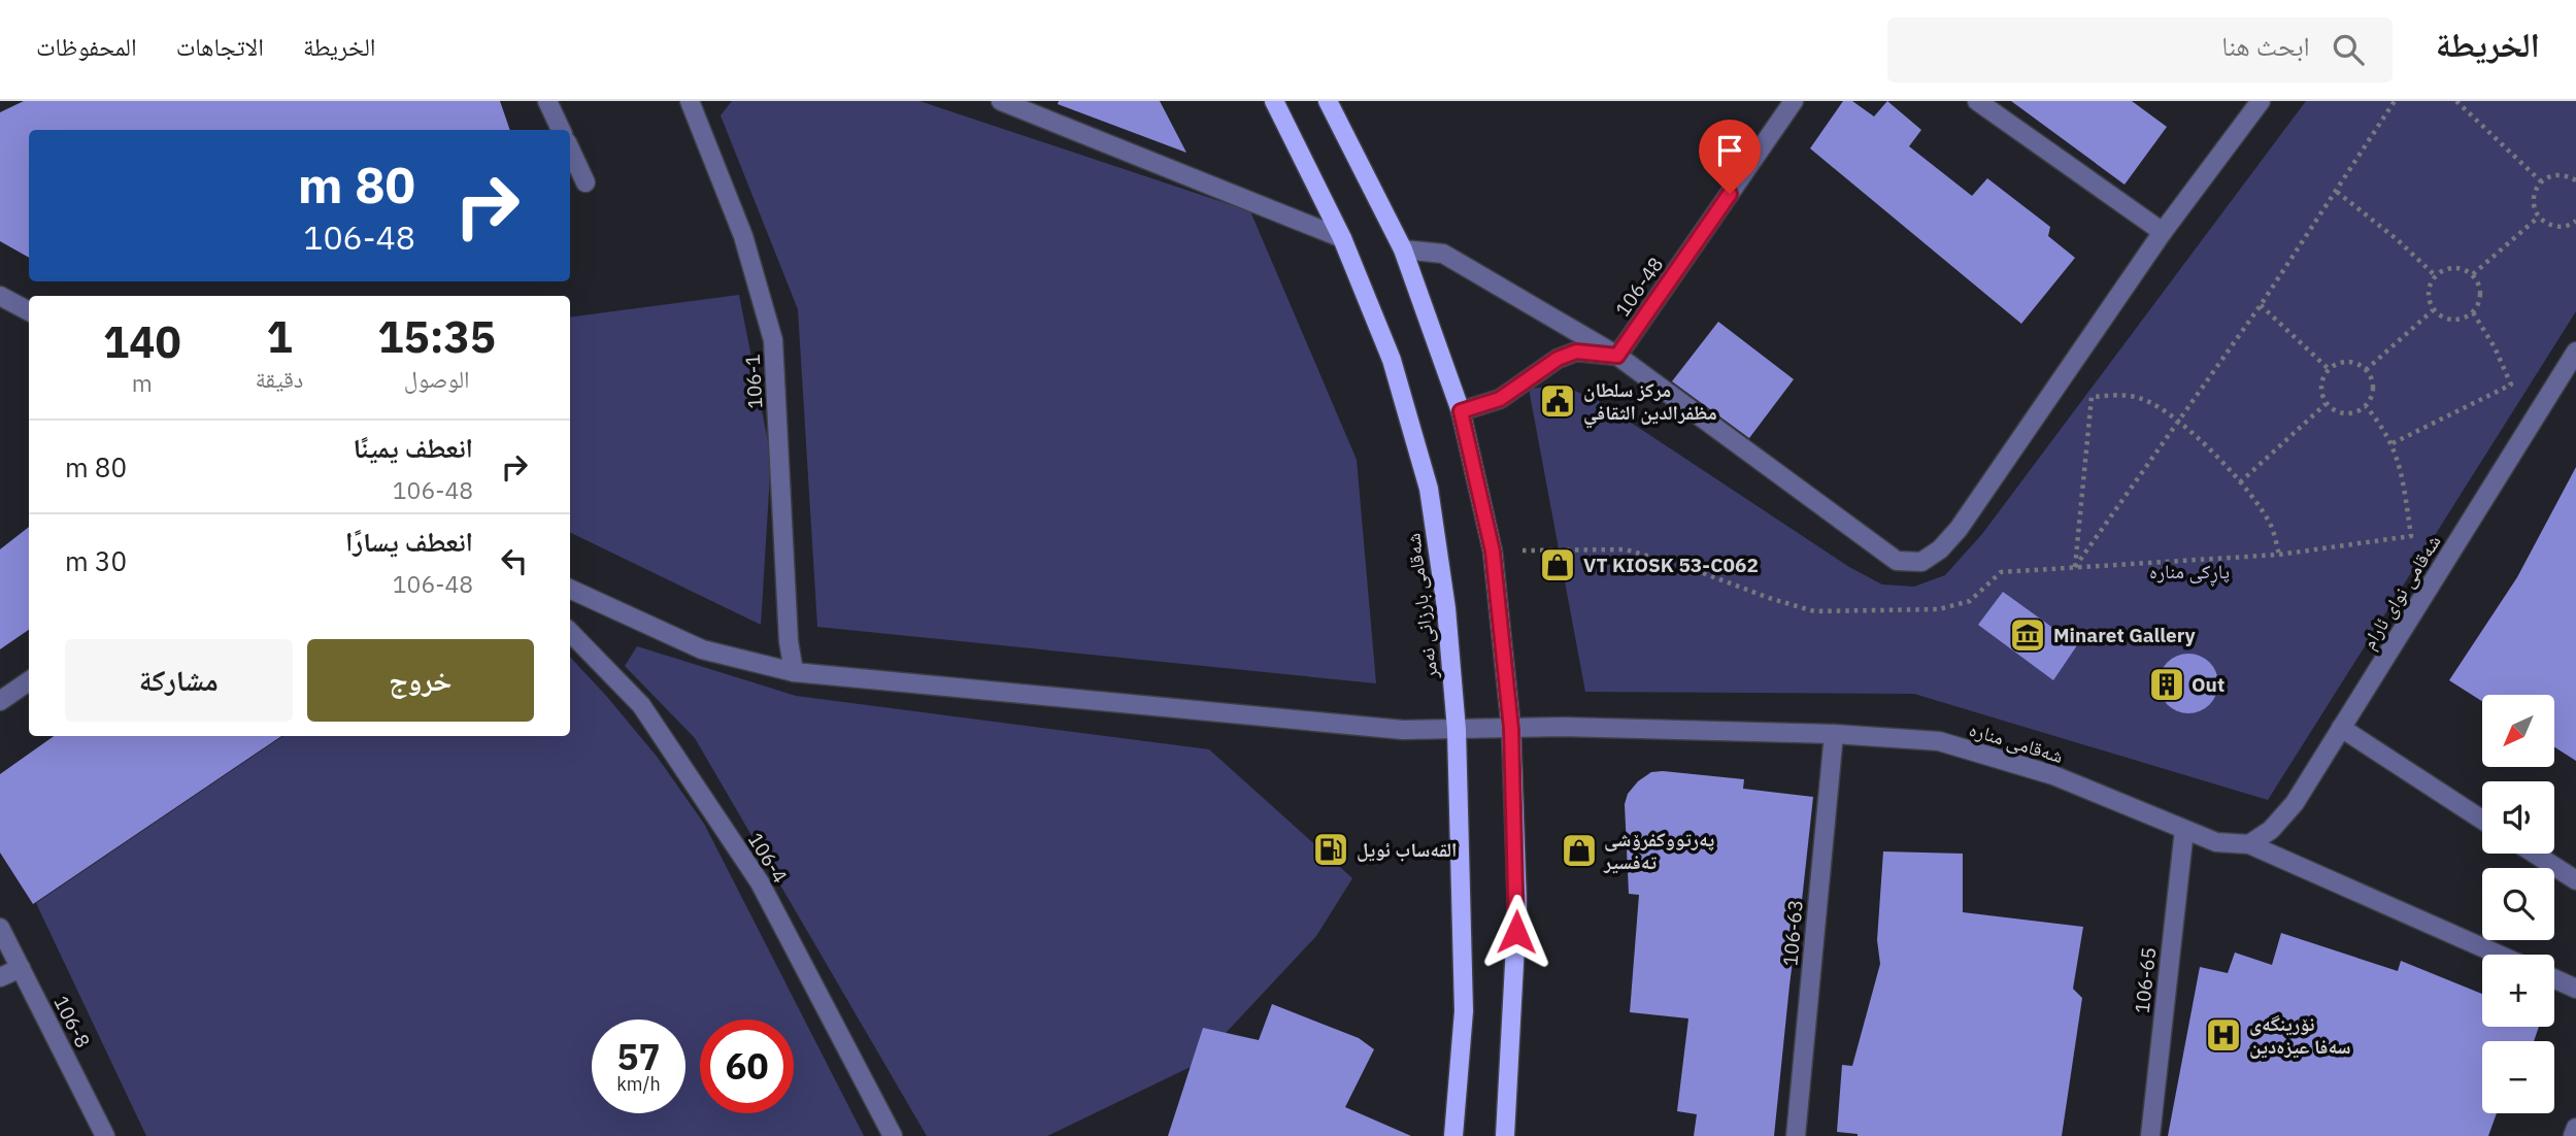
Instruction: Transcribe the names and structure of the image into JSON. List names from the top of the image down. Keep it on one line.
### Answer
{"streets":{"main road":["شەقامی بارزانی نەمر"],"street":["106-48","106-1","شەقامی نوای ئارام","شەقامی منارە","106-4","106-63","106-65","106-8"]},"crossings":[["106-1","شەقامی منارە"],["شەقامی نوای ئارام","شەقامی منارە"],["شەقامی بارزانی نەمر","شەقامی منارە"],["شەقامی منارە","106-63"],["شەقامی منارە","106-65"]],"parks":["پاڕکی منارە"],"places":{"public building":["مركز سلطان مظفرالدين الثقافي"],"shop":["VT KIOSK 53-C062","پەرتووکفرۆشی تەفسیر"],"museum":["Minaret Gallery"],"building":["Out"],"fuel station":["القەساب ئویل"],"hospital":["نۆرینگەی سەفا عیزەدین"]},"north":"bottom left","page":{"header":"الخريطة","search":"ابحث هنا","nav":["الخريطة","الاتجاهات","المحفوظات"],"turn":["80 m","106-48"],"eta":["15:35","الوصول","1","دقيقة","140","m"],"list":[{"name":"انعطف يمينًا","note":"106-48","value":"80 m"},{"name":"انعطف يسارًا","note":"106-48","value":"30 m"}],"buttons":["خروج","مشاركة"],"map_buttons":["+","−"],"speed":"57 km/h","limit":"60"}}
